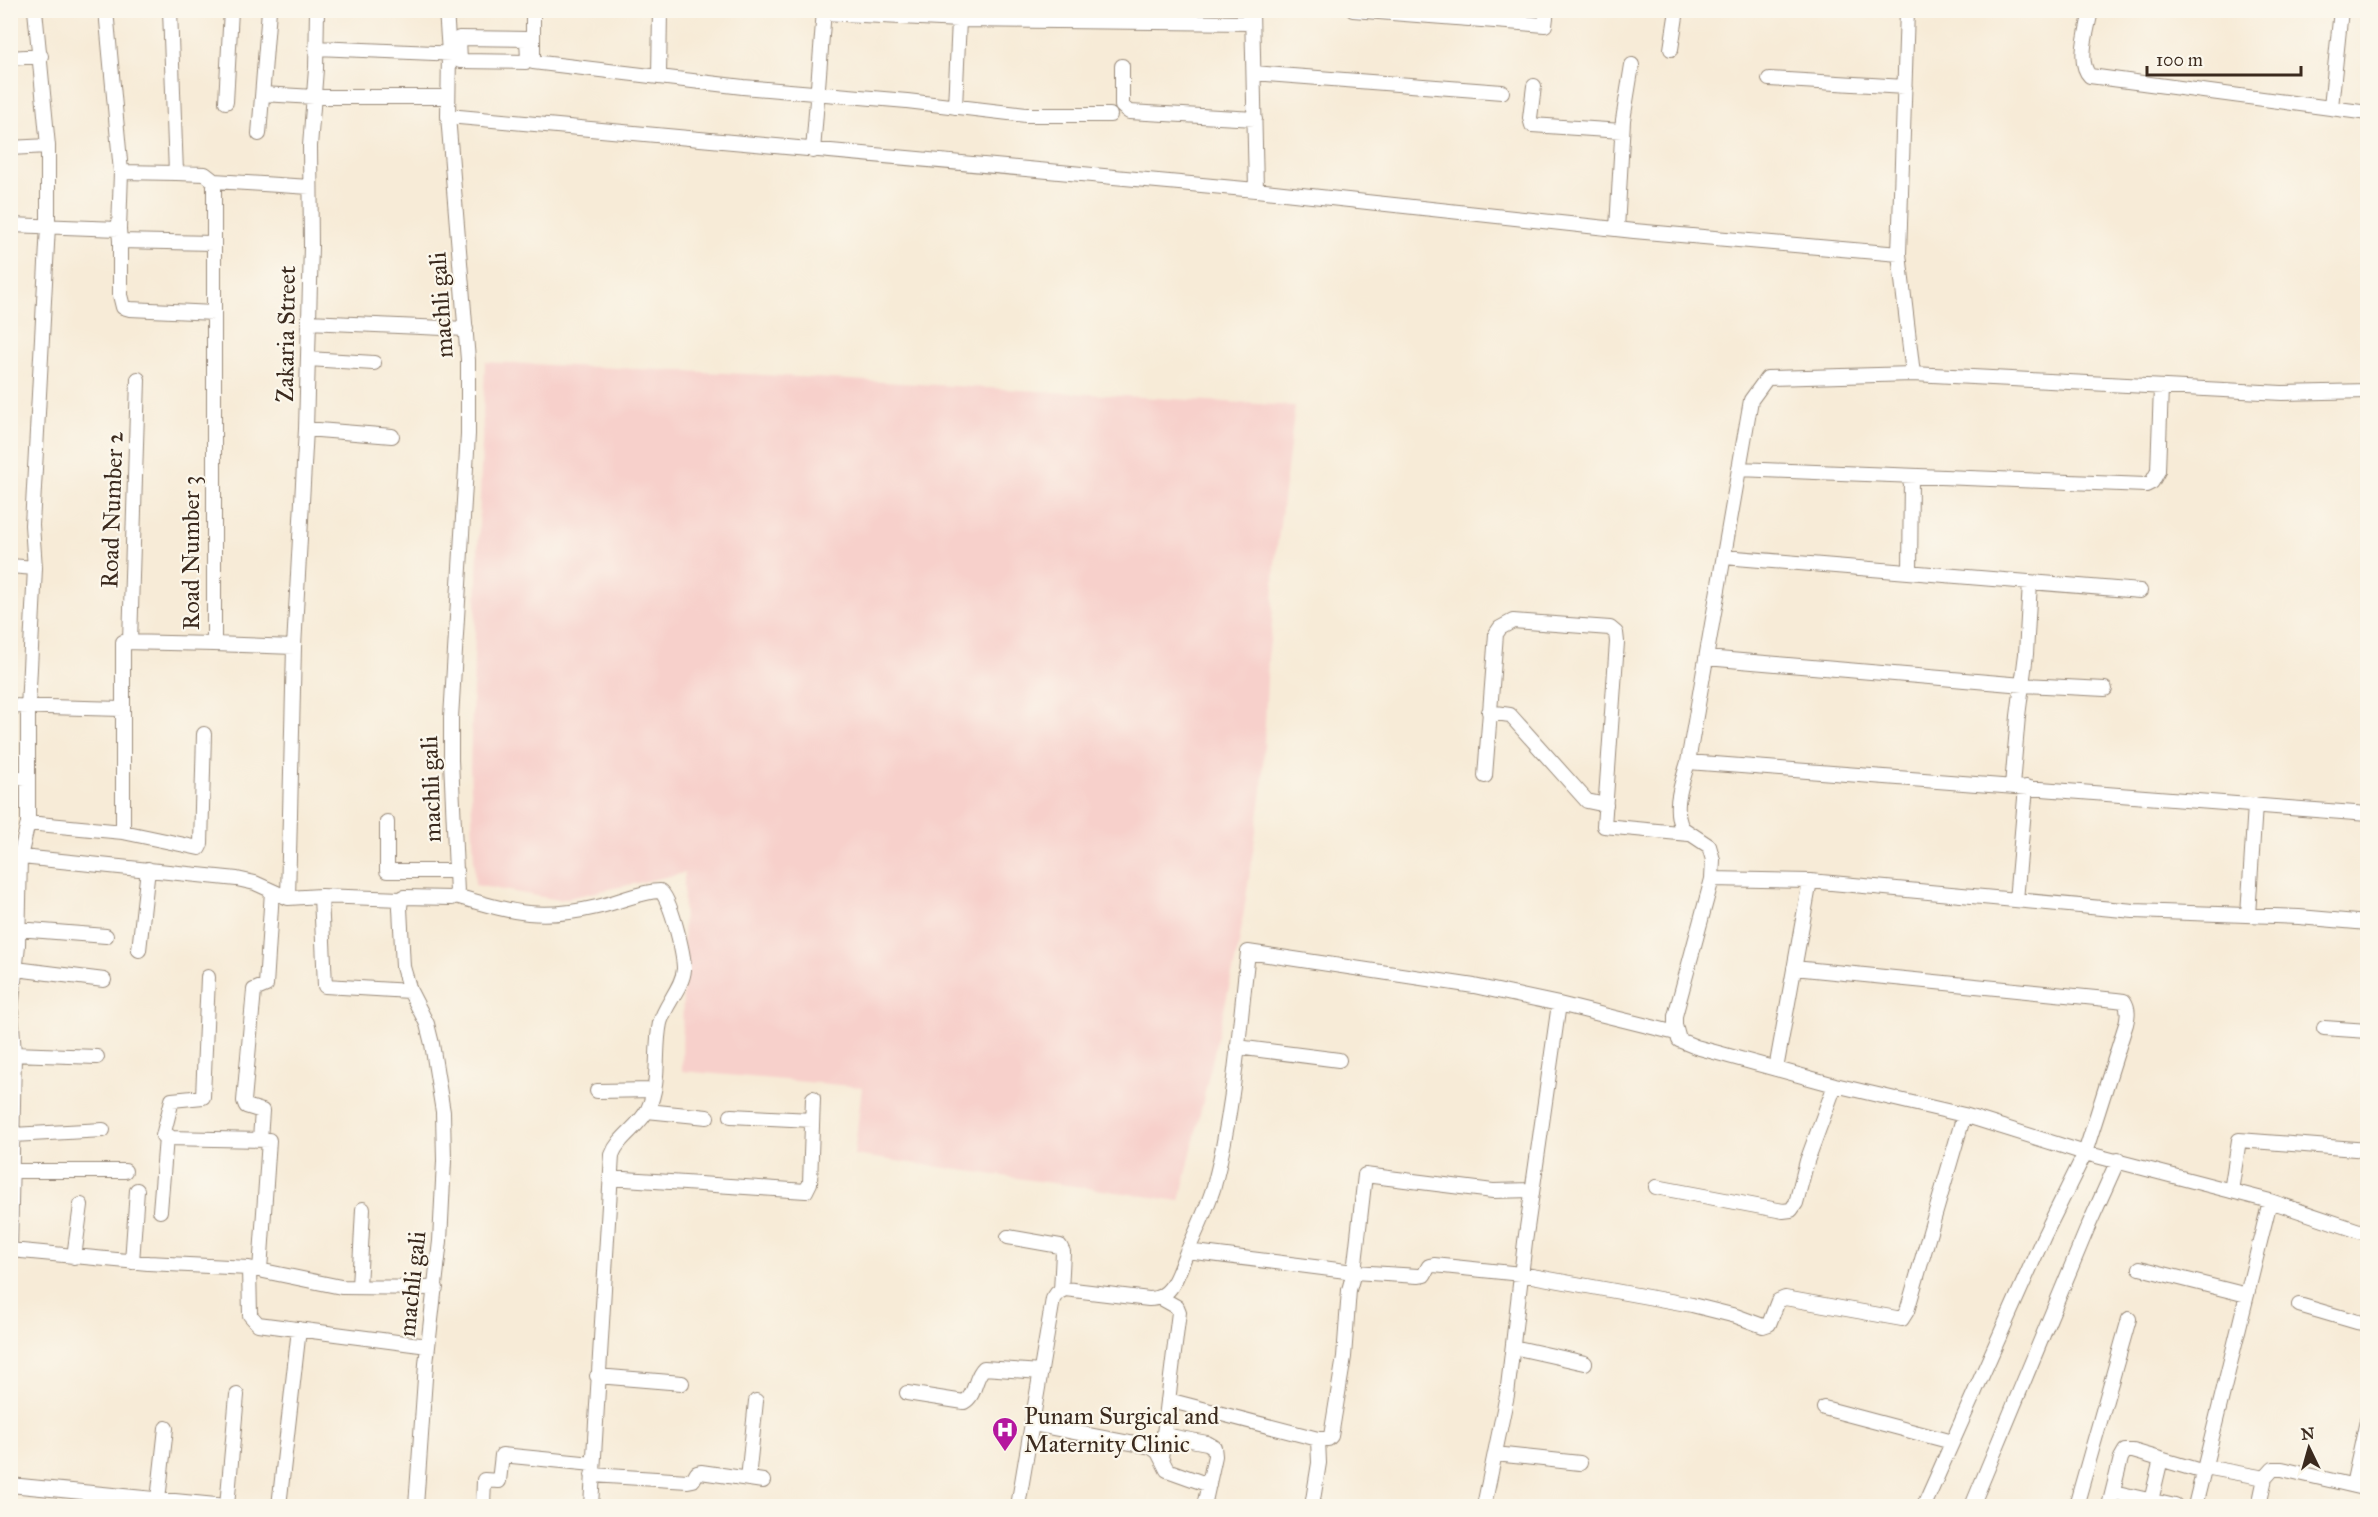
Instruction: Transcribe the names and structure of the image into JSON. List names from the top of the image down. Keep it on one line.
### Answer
{"streets":{"street":["machli gali","Zakaria Street","Road Number 2","Road Number 3"]},"crossings":[["Road Number 2","Road Number 3"]],"places":{"hospital":["Punam Surgical and Maternity Clinic"]},"scale_bar":"100 m","north":"top"}
